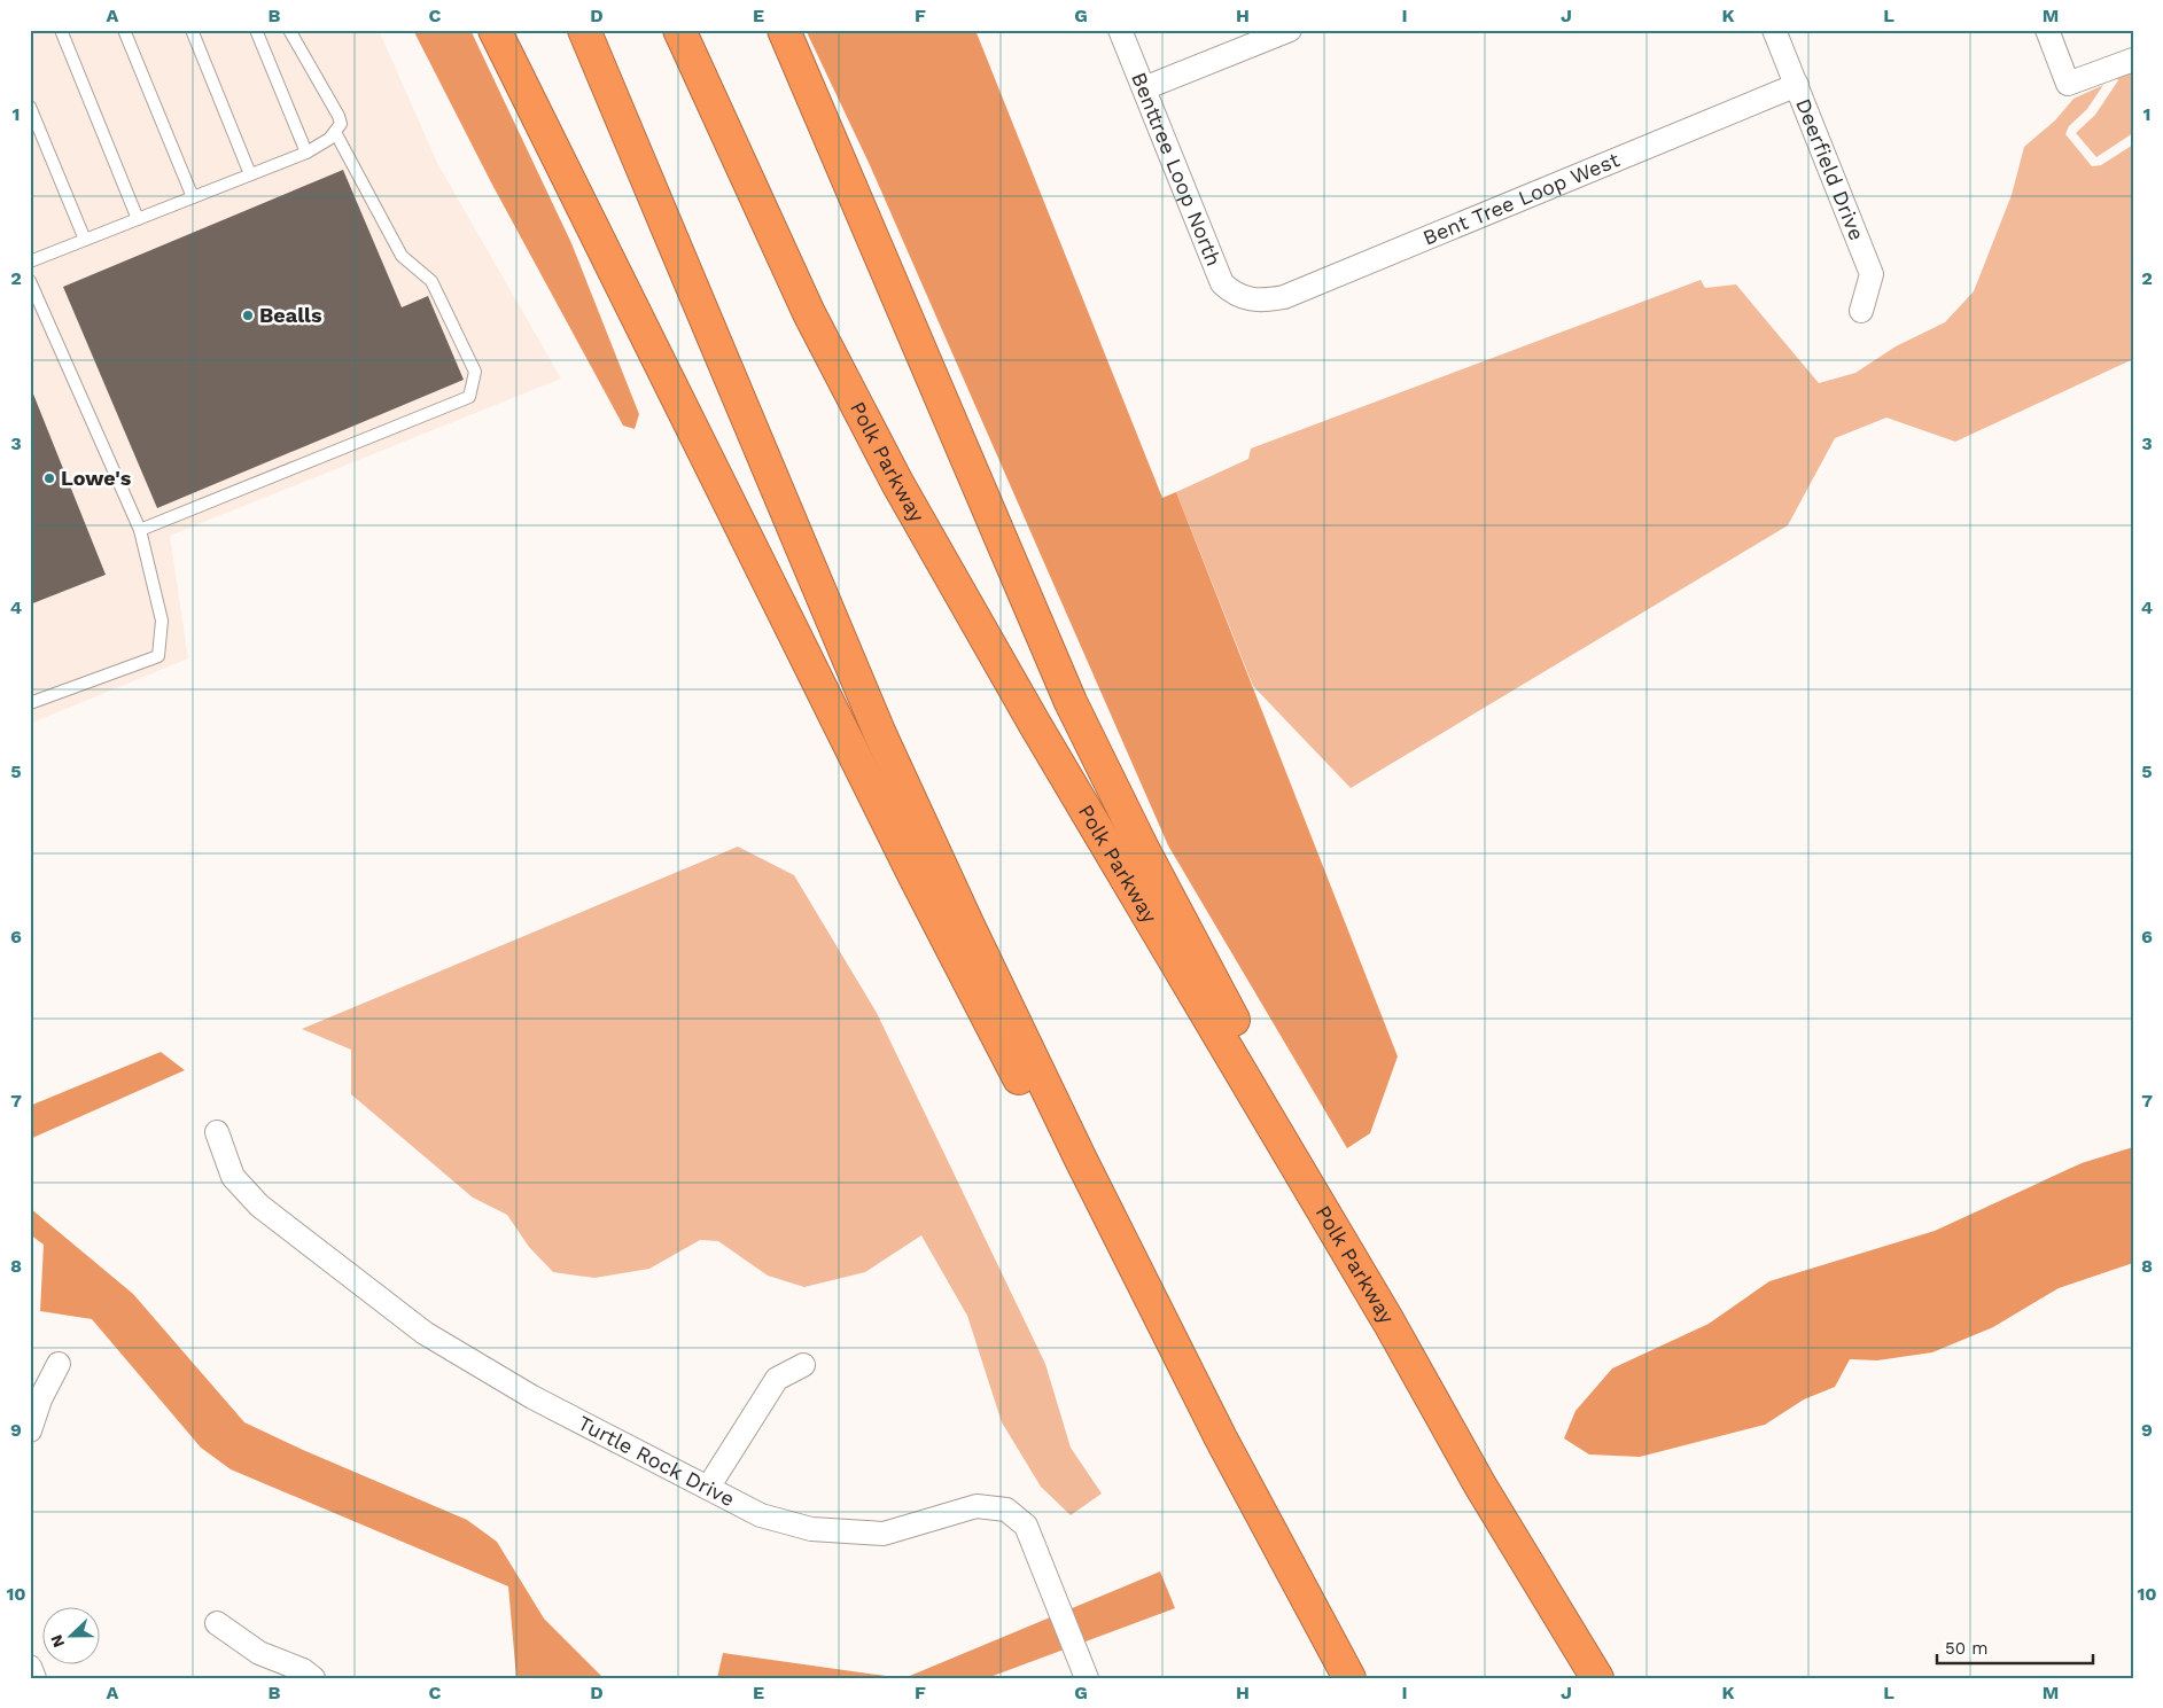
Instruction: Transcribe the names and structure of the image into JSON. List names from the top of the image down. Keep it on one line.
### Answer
{"streets":{"highway":["Polk Parkway"],"street":["Benttree Loop North","Deerfield Drive","Bent Tree Loop West","Turtle Rock Drive"]},"crossings":[["Benttree Loop North","Bent Tree Loop West"],["Deerfield Drive","Bent Tree Loop West"]],"places":["Bealls","Lowe's"],"scale_bar":"50 m","north":"left","grid":{"columns":["A","B","C","D","E","F","G","H","I","J","K","L","M"],"rows":["1","2","3","4","5","6","7","8","9","10"]}}
